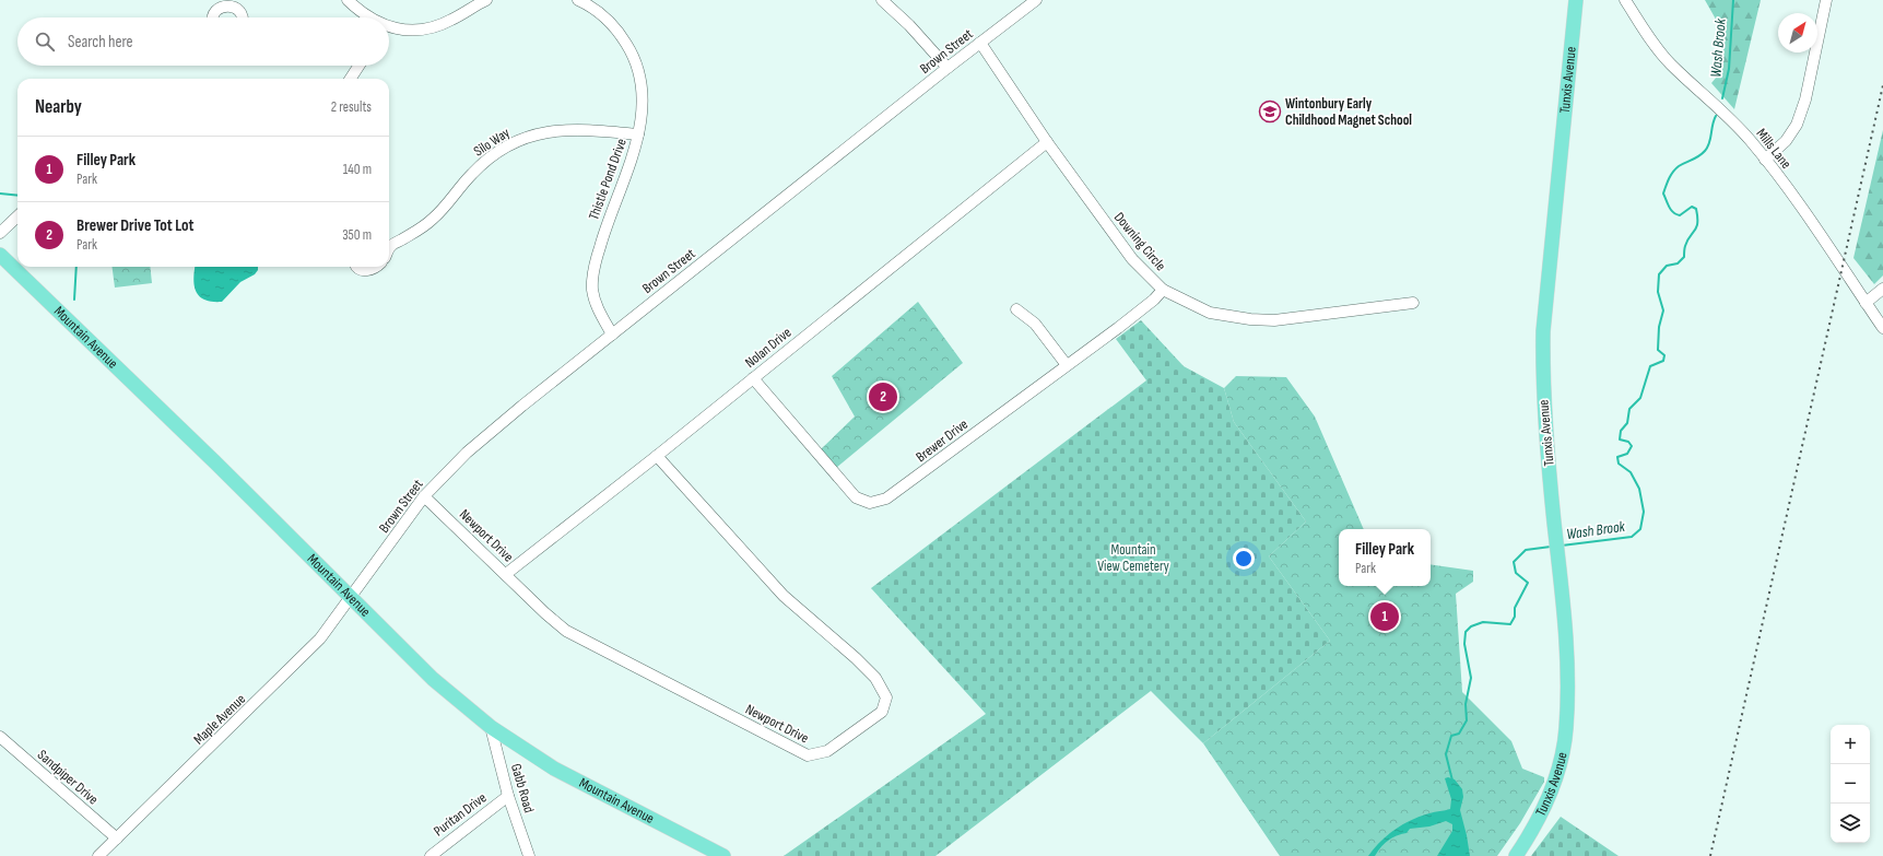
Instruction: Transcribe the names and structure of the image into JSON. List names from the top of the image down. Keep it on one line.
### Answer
{"streets":{"main road":["Tunxis Avenue","Mountain Avenue"],"street":["Brown Street","Silo Way","Mills Lane","Thistle Pond Drive","Downing Circle","Nolan Drive","Brewer Drive","Newport Drive","Maple Avenue","Sandpiper Drive","Gabb Road","Puritan Drive"]},"crossings":[["Brown Street","Thistle Pond Drive"],["Brown Street","Downing Circle"],["Brown Street","Mountain Avenue"],["Brown Street","Newport Drive"],["Brown Street","Maple Avenue"],["Silo Way","Thistle Pond Drive"],["Downing Circle","Nolan Drive"],["Downing Circle","Brewer Drive"],["Mountain Avenue","Maple Avenue"],["Mountain Avenue","Gabb Road"],["Nolan Drive","Brewer Drive"],["Nolan Drive","Newport Drive"],["Maple Avenue","Sandpiper Drive"],["Gabb Road","Puritan Drive"]],"water":["Wash Brook"],"parks":["Mountain View Cemetery"],"places":{"school or university":["Wintonbury Early Childhood Magnet School"]},"north":"top right","page":{"search":"Search here","heading":["Nearby","2 results"],"list":[{"mark":"1","name":"Filley Park","note":"Park","value":"140 m"},{"mark":"2","name":"Brewer Drive Tot Lot","note":"Park","value":"350 m"}],"pins":["2","1"],"popup":["Filley Park","Park"],"map_buttons":["+","−"]}}
